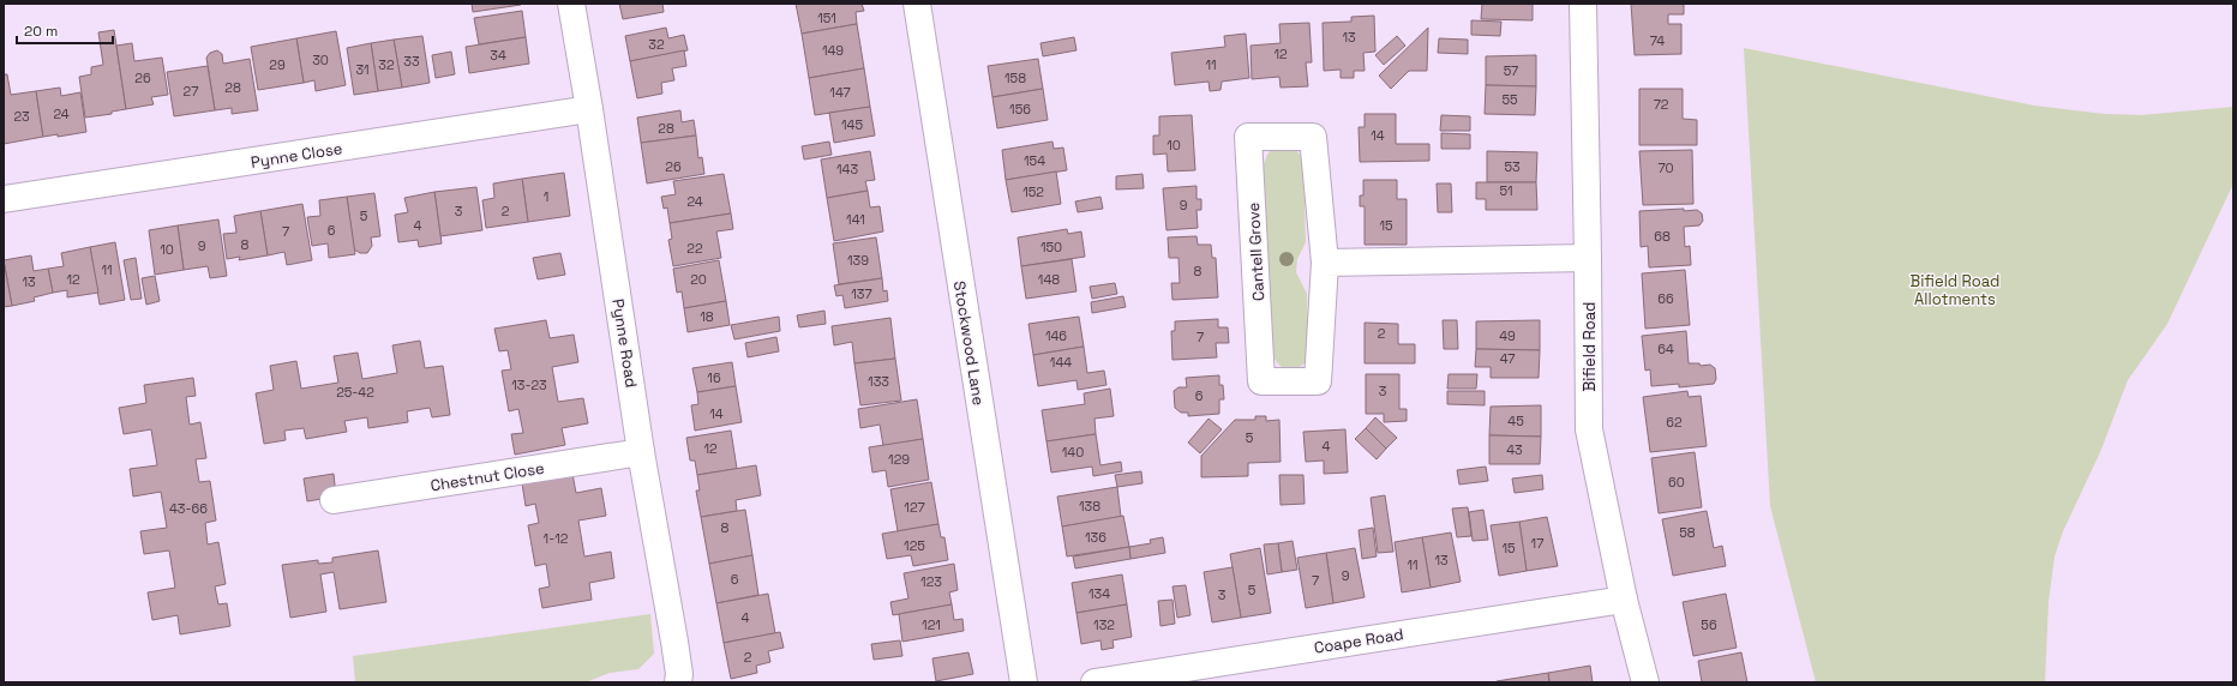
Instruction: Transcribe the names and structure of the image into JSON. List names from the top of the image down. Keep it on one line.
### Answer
{"streets":{"street":["Pynne Close","Cantell Grove","Pynne Road","Stockwood Lane","Bifield Road","Chestnut Close","Coape Road"]},"crossings":[["Pynne Close","Pynne Road"],["Pynne Road","Chestnut Close"],["Bifield Road","Coape Road"]],"parks":["Bifield Road Allotments"],"house_numbers":["151","13","74","32","149","12","34","30","33","29","32","11","31","57","26","158","28","27","147","55","72","156","24","23","145","28","14","10","154","26","53","70","143","51","152","1","24","9","3","2","5","141","4","15","6","7","68","8","9","150","22","10","139","11","8","12","20","148","13","137","66","18","2","146","49","7","64","47","144","16","133","13-23","3","25-42","6","14","45","62","5","4","12","43","140","129","60","138","127","43-66","8","58","136","1-12","17","125","15","13","11","9","6","7","123","5","134","3","4","121","132","56","2"],"scale_bar":"20 m"}
